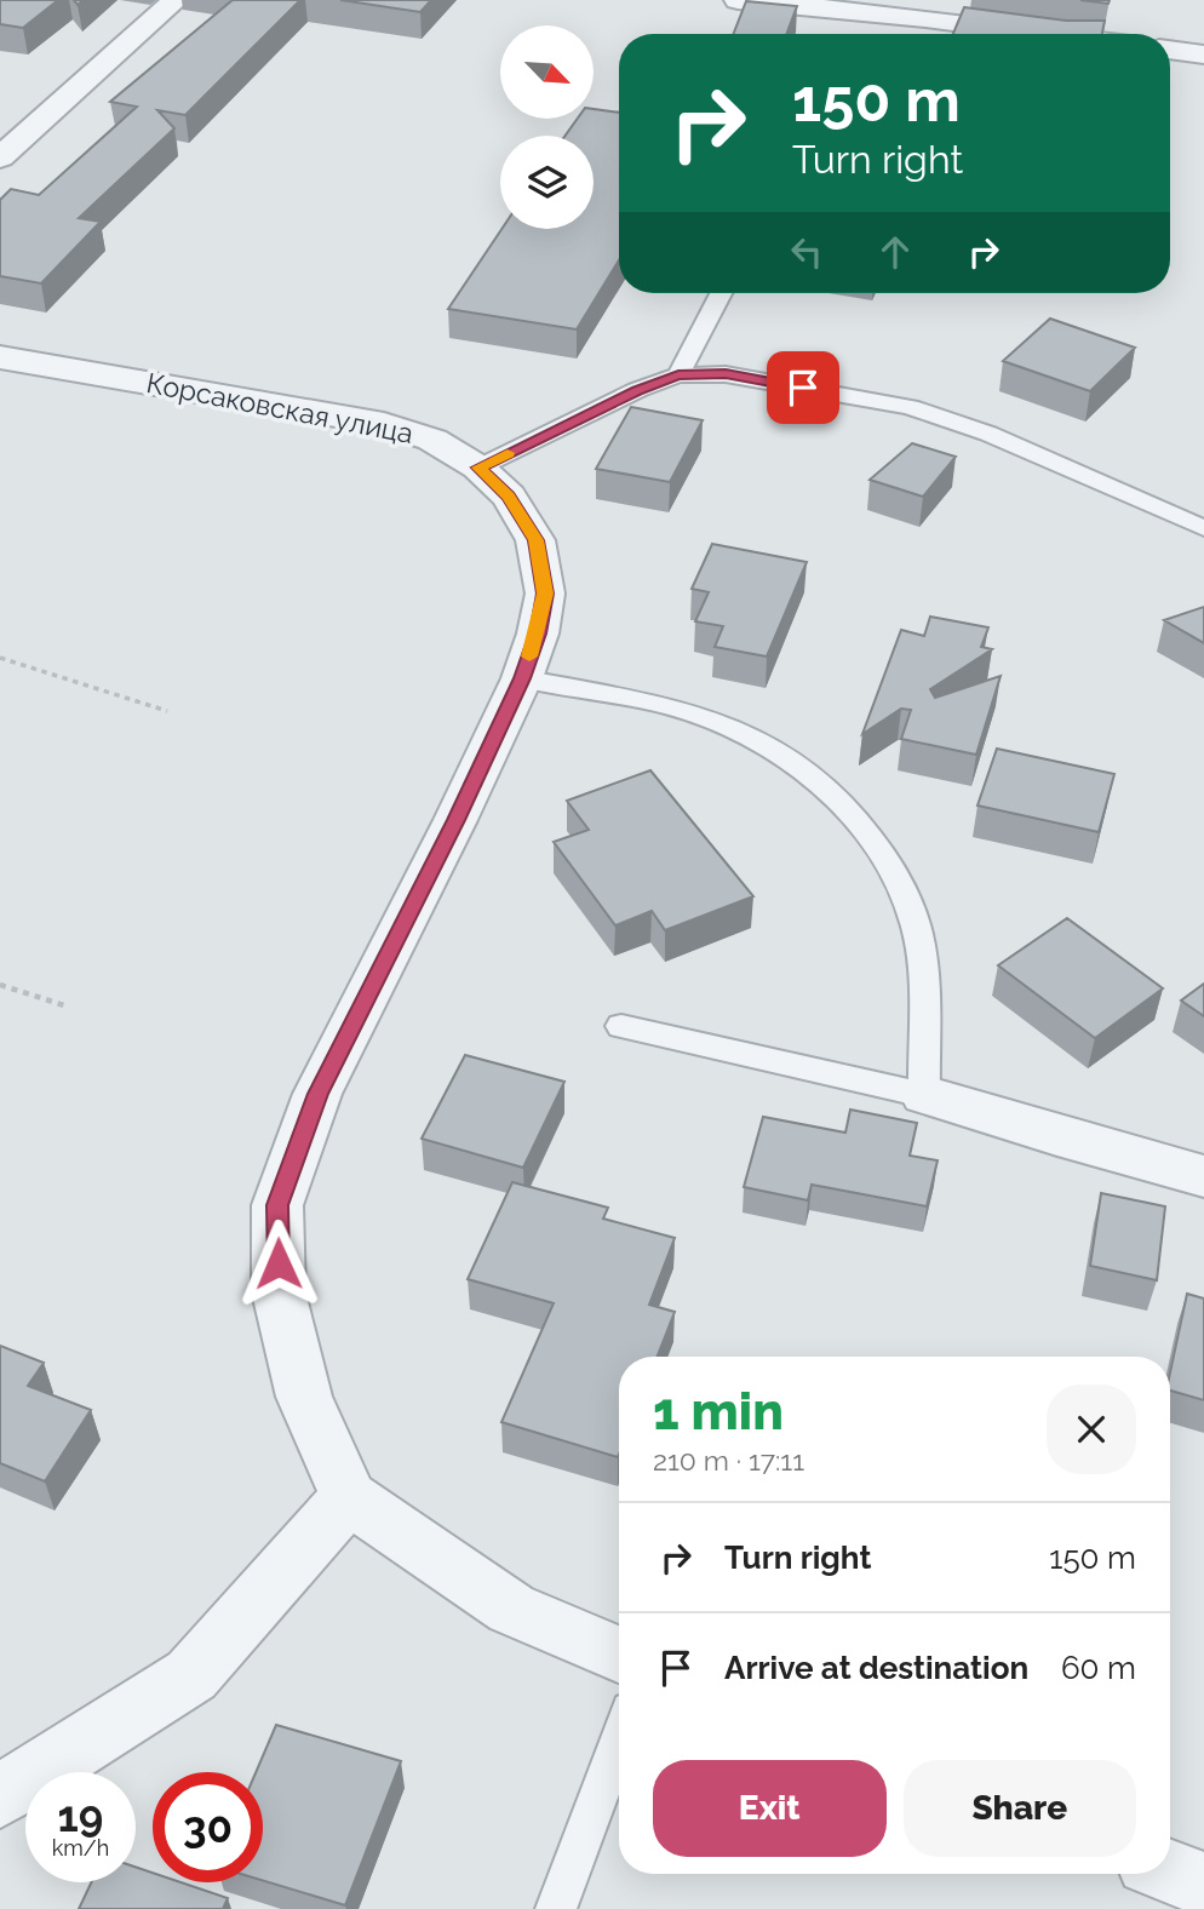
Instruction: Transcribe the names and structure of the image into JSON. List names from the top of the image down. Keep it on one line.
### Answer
{"streets":{"street":["Корсаковская улица"]},"north":"bottom right","page":{"turn":["150 m","Turn right"],"heading":["1 min","210 m · 17:11"],"list":[{"name":"Turn right","value":"150 m"},{"name":"Arrive at destination","value":"60 m"}],"buttons":["Exit","Share"],"speed":"19 km/h","limit":"30"}}
